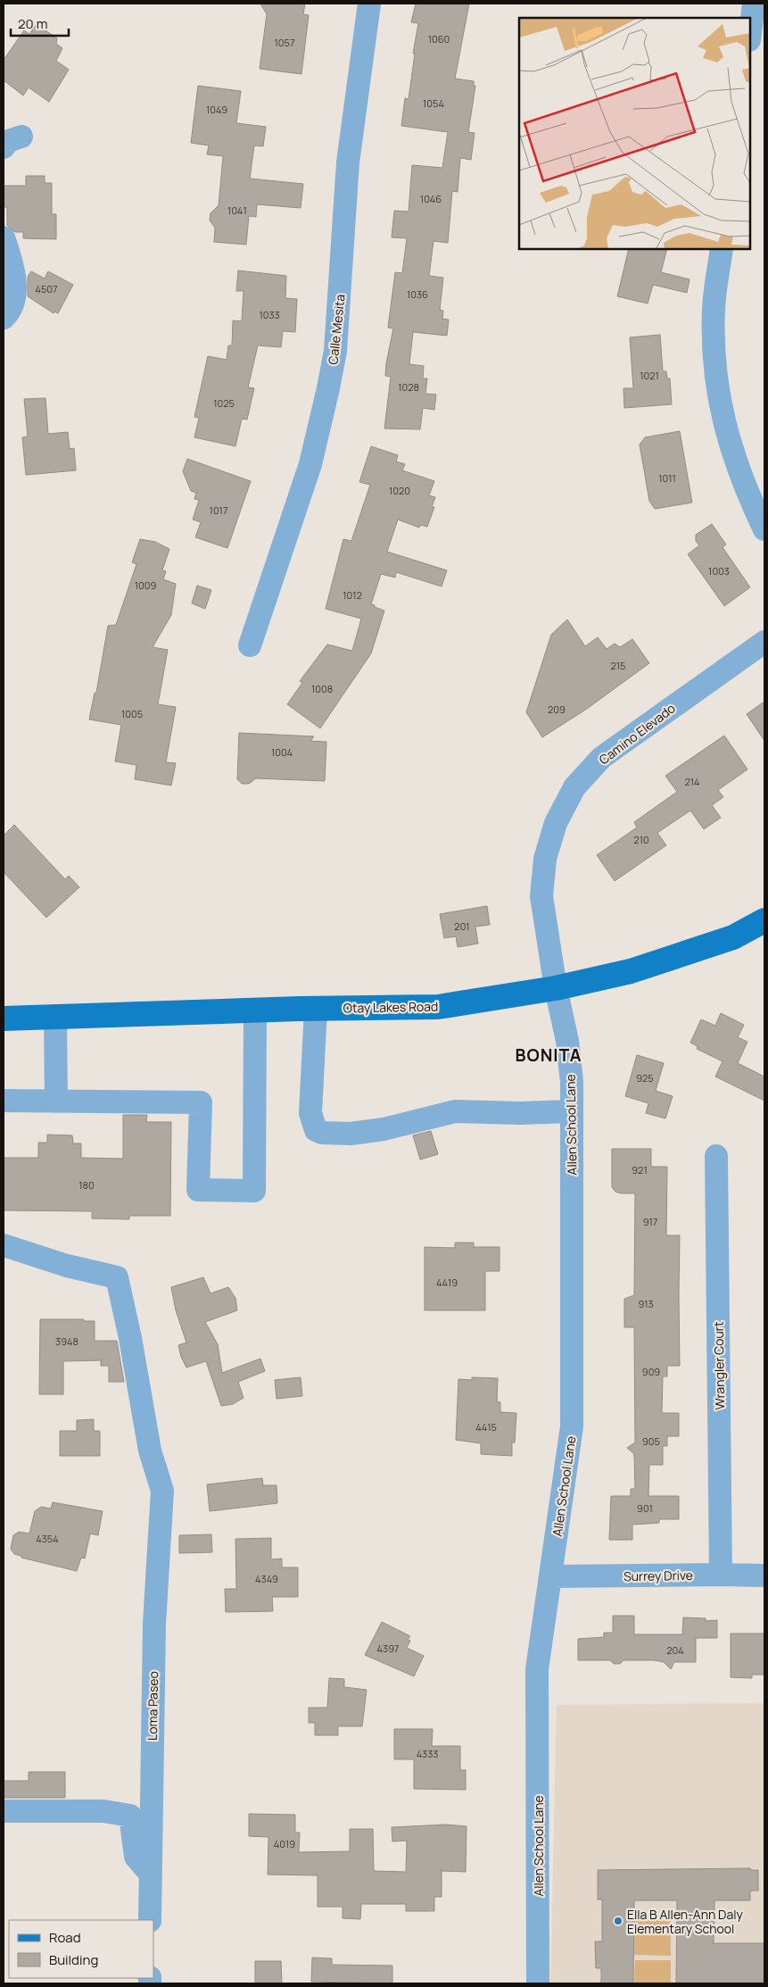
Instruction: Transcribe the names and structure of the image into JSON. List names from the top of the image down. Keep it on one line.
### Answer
{"streets":{"main road":["Otay Lakes Road"],"street":["Calle Mesita","Camino Elevado","Allen School Lane","Wrangler Court","Surrey Drive","Loma Paseo"]},"crossings":[["Camino Elevado","Otay Lakes Road"],["Camino Elevado","Allen School Lane"],["Otay Lakes Road","Allen School Lane"],["Allen School Lane","Surrey Drive"],["Wrangler Court","Surrey Drive"]],"districts":["BONITA"],"places":["Ella B Allen-Ann Daly Elementary School"],"house_numbers":["1060","1057","1054","1049","1046","1041","4507","1036","1033","1021","1028","1025","1011","1020","1017","1003","1009","1012","215","1008","209","1005","1004","214","210","201","925","921","180","917","4419","913","3948","909","4415","905","901","4354","4349","4397","204","4333","4019"],"legend":["Road","Building"],"scale_bar":"20 m"}
